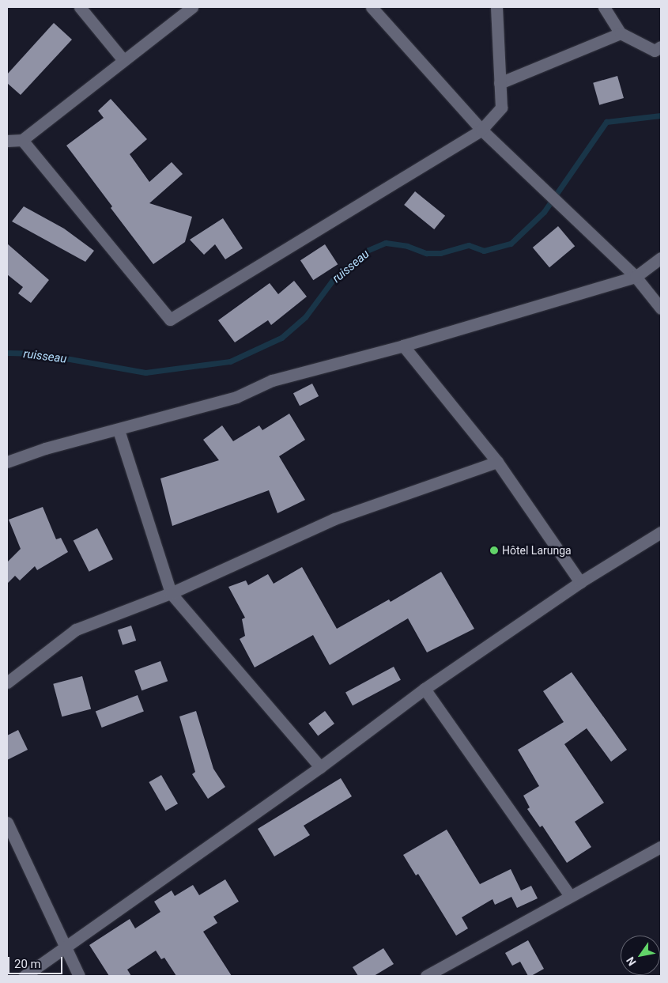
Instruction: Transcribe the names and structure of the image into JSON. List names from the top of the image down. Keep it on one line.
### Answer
{"water":["ruisseau"],"places":["Hôtel Larunga"],"scale_bar":"20 m","north":"bottom left"}
